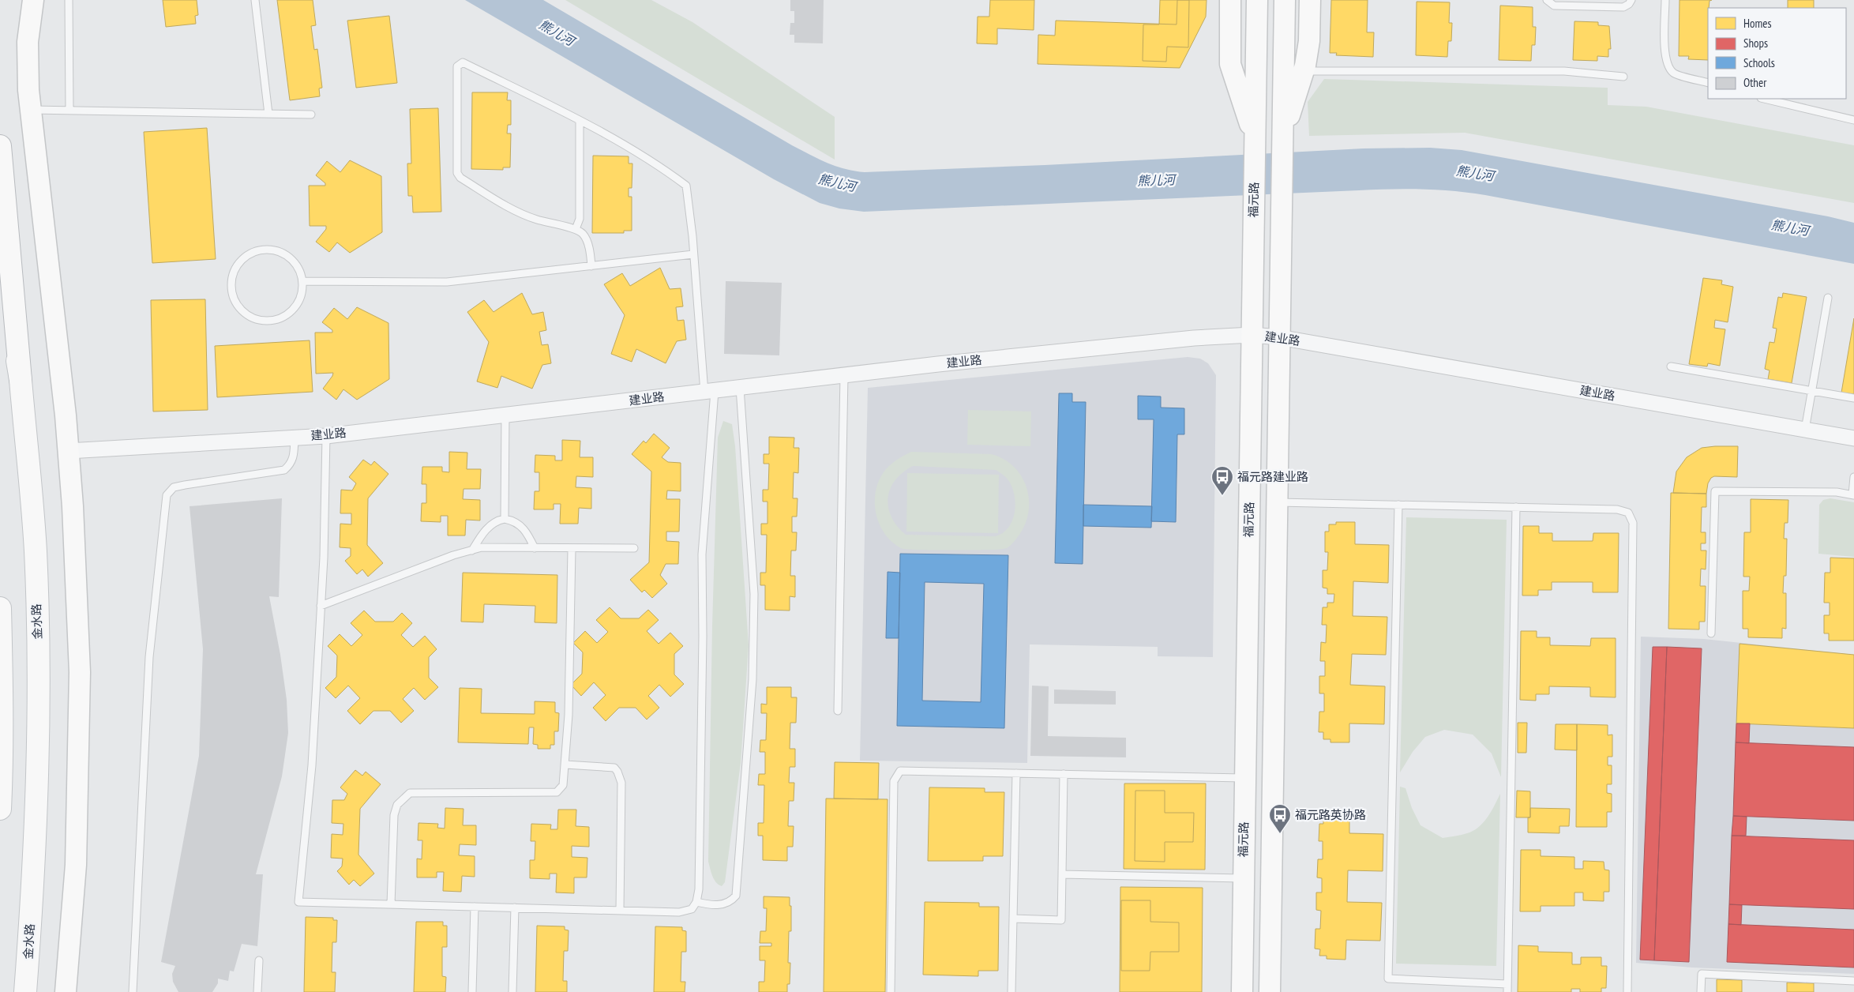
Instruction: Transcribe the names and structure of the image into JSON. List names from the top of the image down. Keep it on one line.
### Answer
{"streets":{"main road":["福元路","金水路"],"street":["建业路"]},"crossings":[["福元路","建业路"]],"water":["熊儿河"],"places":{"bus stop":["福元路建业路","福元路英协路"]},"legend":["Homes","Shops","Schools","Other"]}
